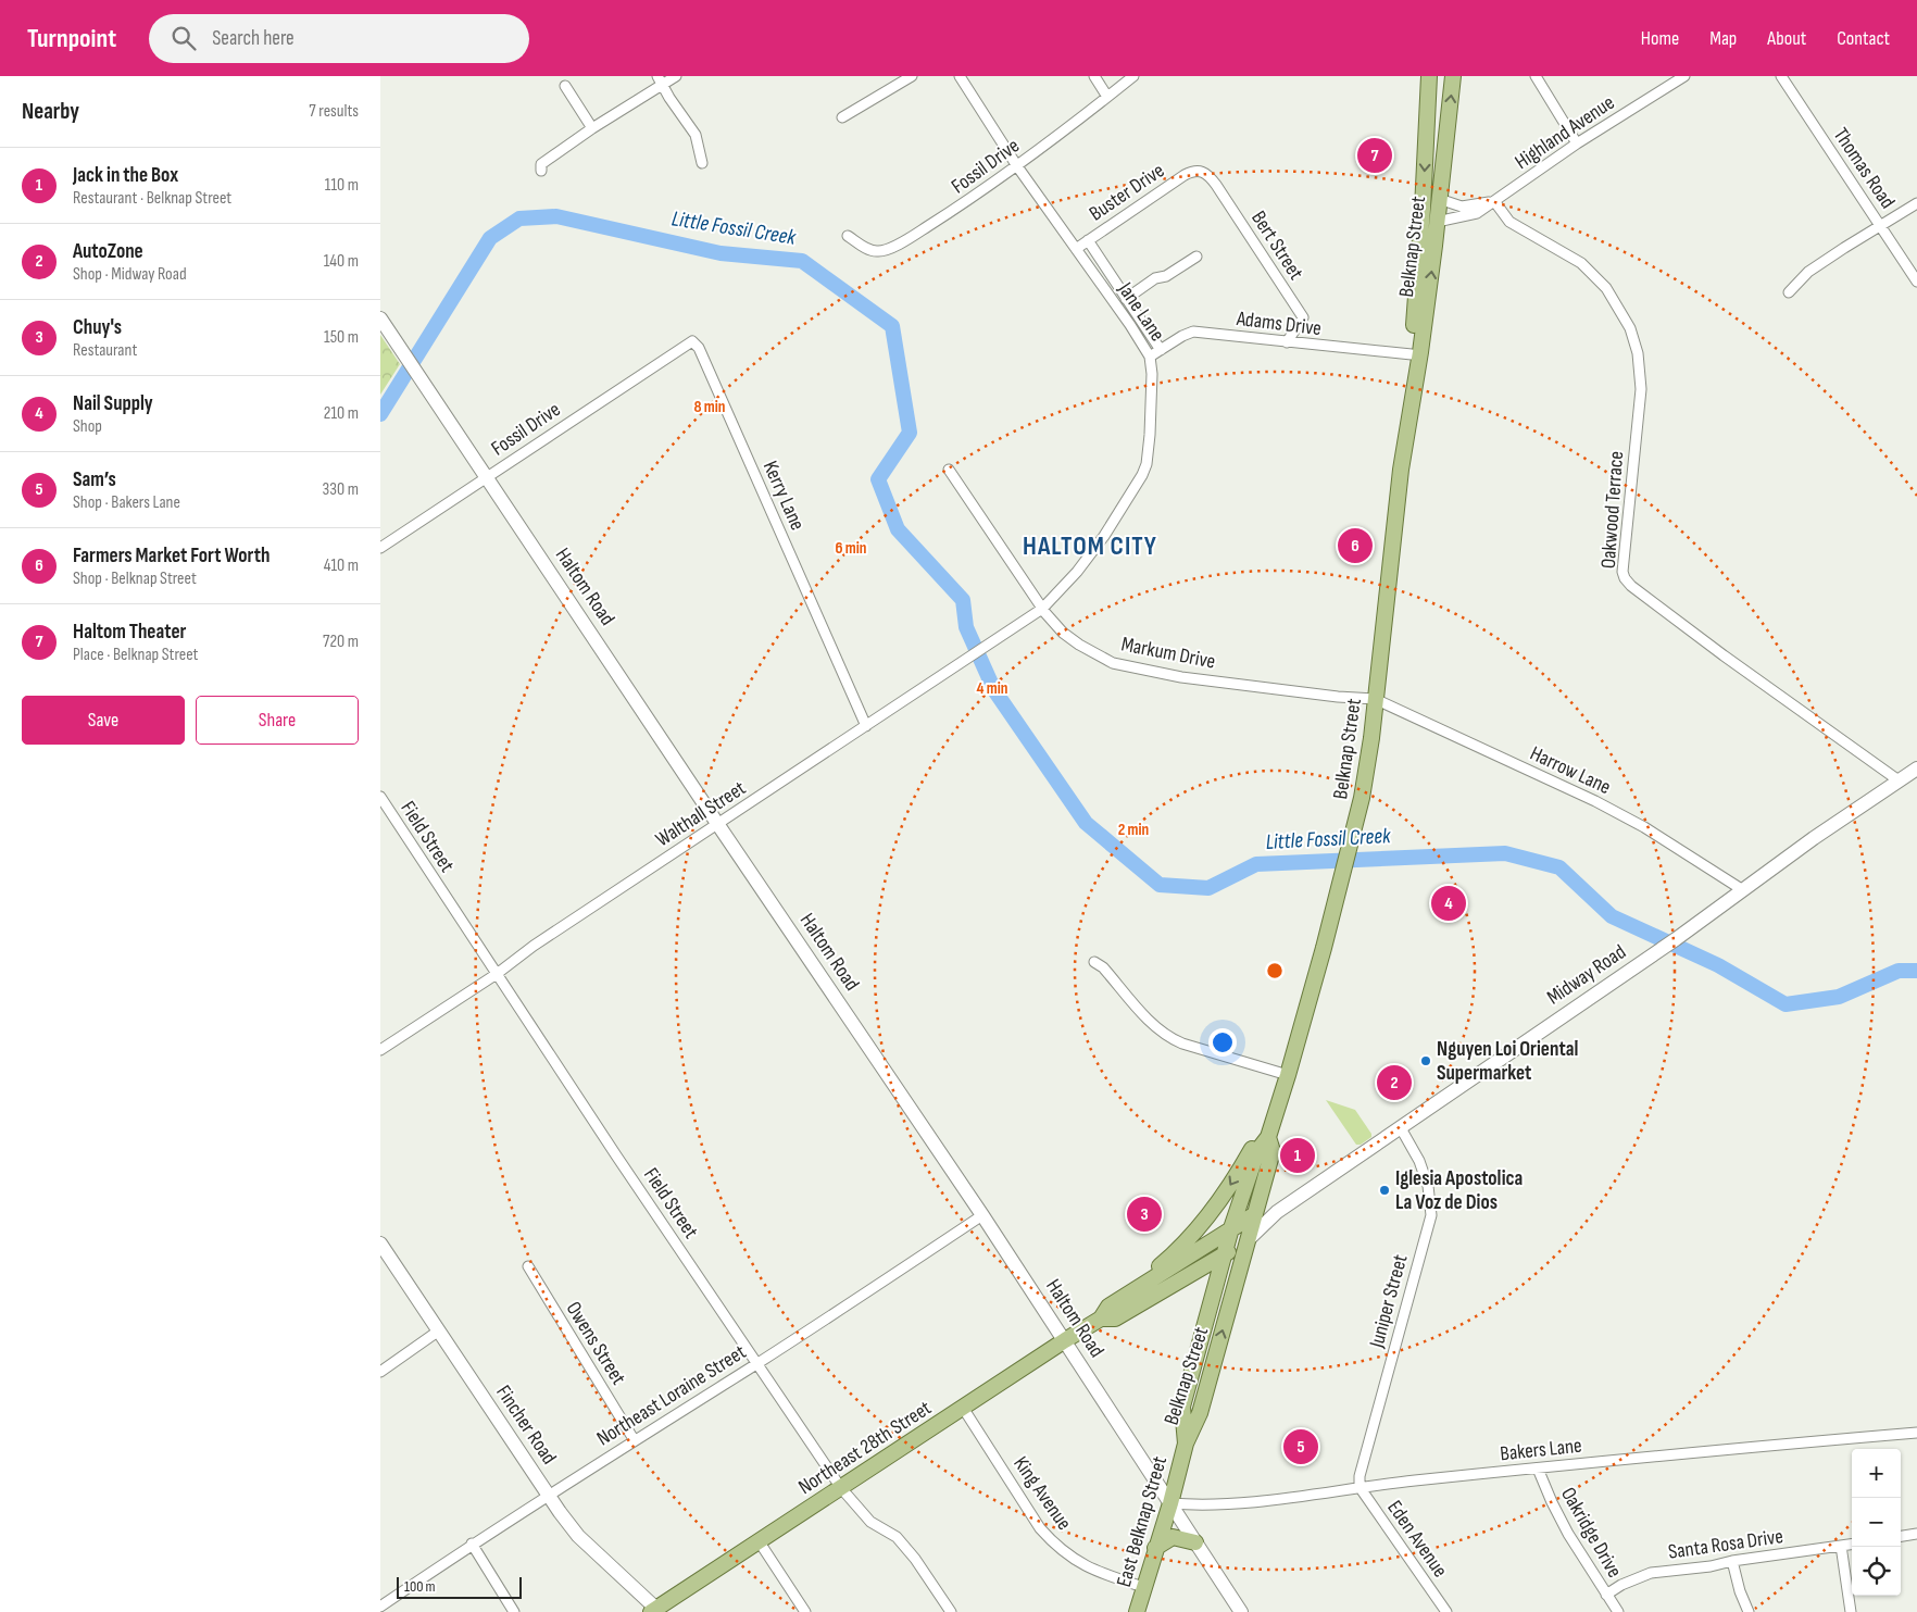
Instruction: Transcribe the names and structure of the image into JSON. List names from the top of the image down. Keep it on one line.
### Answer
{"streets":{"main road":["Belknap Street","Haltom Road","Midway Road","Fincher Road","Northeast 28th Street","East Belknap Street"],"street":["Highland Avenue","Fossil Drive","Thomas Road","Buster Drive","Bert Street","Jane Lane","Adams Drive","Kerry Lane","Oakwood Terrace","Markum Drive","Harrow Lane","Walthall Street","Field Street","Juniper Street","Owens Street","Northeast Loraine Street","Bakers Lane","King Avenue","Oakridge Drive","Eden Avenue","Santa Rosa Drive"]},"crossings":[["Highland Avenue","Oakwood Terrace"],["Fossil Drive","Jane Lane"],["Fossil Drive","Kerry Lane"],["Fossil Drive","Haltom Road"],["Buster Drive","Bert Street"],["Buster Drive","Jane Lane"],["Bert Street","Adams Drive"],["Belknap Street","Adams Drive"],["Belknap Street","Markum Drive"],["Belknap Street","Harrow Lane"],["Belknap Street","Midway Road"],["Belknap Street","Northeast 28th Street"],["Belknap Street","East Belknap Street"],["Jane Lane","Adams Drive"],["Jane Lane","Markum Drive"],["Jane Lane","Walthall Street"],["Kerry Lane","Walthall Street"],["Oakwood Terrace","Midway Road"],["Haltom Road","Walthall Street"],["Haltom Road","Northeast Loraine Street"],["Haltom Road","Northeast 28th Street"],["Haltom Road","Bakers Lane"],["Haltom Road","East Belknap Street"],["Markum Drive","Harrow Lane"],["Markum Drive","Walthall Street"],["Harrow Lane","Midway Road"],["Walthall Street","Field Street"],["Field Street","Northeast Loraine Street"],["Field Street","Northeast 28th Street"],["Midway Road","Juniper Street"],["Midway Road","Northeast 28th Street"],["Juniper Street","Bakers Lane"],["Juniper Street","Eden Avenue"],["Owens Street","Northeast Loraine Street"],["Northeast Loraine Street","Fincher Road"],["Fincher Road","Northeast 28th Street"],["Northeast 28th Street","King Avenue"],["Bakers Lane","East Belknap Street"],["Bakers Lane","Oakridge Drive"],["Bakers Lane","Eden Avenue"],["King Avenue","East Belknap Street"],["Oakridge Drive","Santa Rosa Drive"]],"districts":["HALTOM CITY"],"water":["Little Fossil Creek"],"places":["Nguyen Loi Oriental Supermarket","Iglesia Apostolica La Voz de Dios"],"scale_bar":"100 m","page":{"header":"Turnpoint","search":"Search here","nav":["Home","Map","About","Contact"],"heading":["Nearby","7 results"],"pins":["7","6","4","2","1","3","5"],"list":[{"mark":"1","name":"Jack in the Box","note":"Restaurant · Belknap Street","value":"110 m"},{"mark":"2","name":"AutoZone","note":"Shop · Midway Road","value":"140 m"},{"mark":"3","name":"Chuy's","note":"Restaurant","value":"150 m"},{"mark":"4","name":"Nail Supply","note":"Shop","value":"210 m"},{"mark":"5","name":"Sam’s","note":"Shop · Bakers Lane","value":"330 m"},{"mark":"6","name":"Farmers Market Fort Worth","note":"Shop · Belknap Street","value":"410 m"},{"mark":"7","name":"Haltom Theater","note":"Place · Belknap Street","value":"720 m"}],"buttons":["Save","Share"],"map_buttons":["+","−"],"scale":"100 m"},"rings":["8 min","6 min","4 min","2 min"]}
